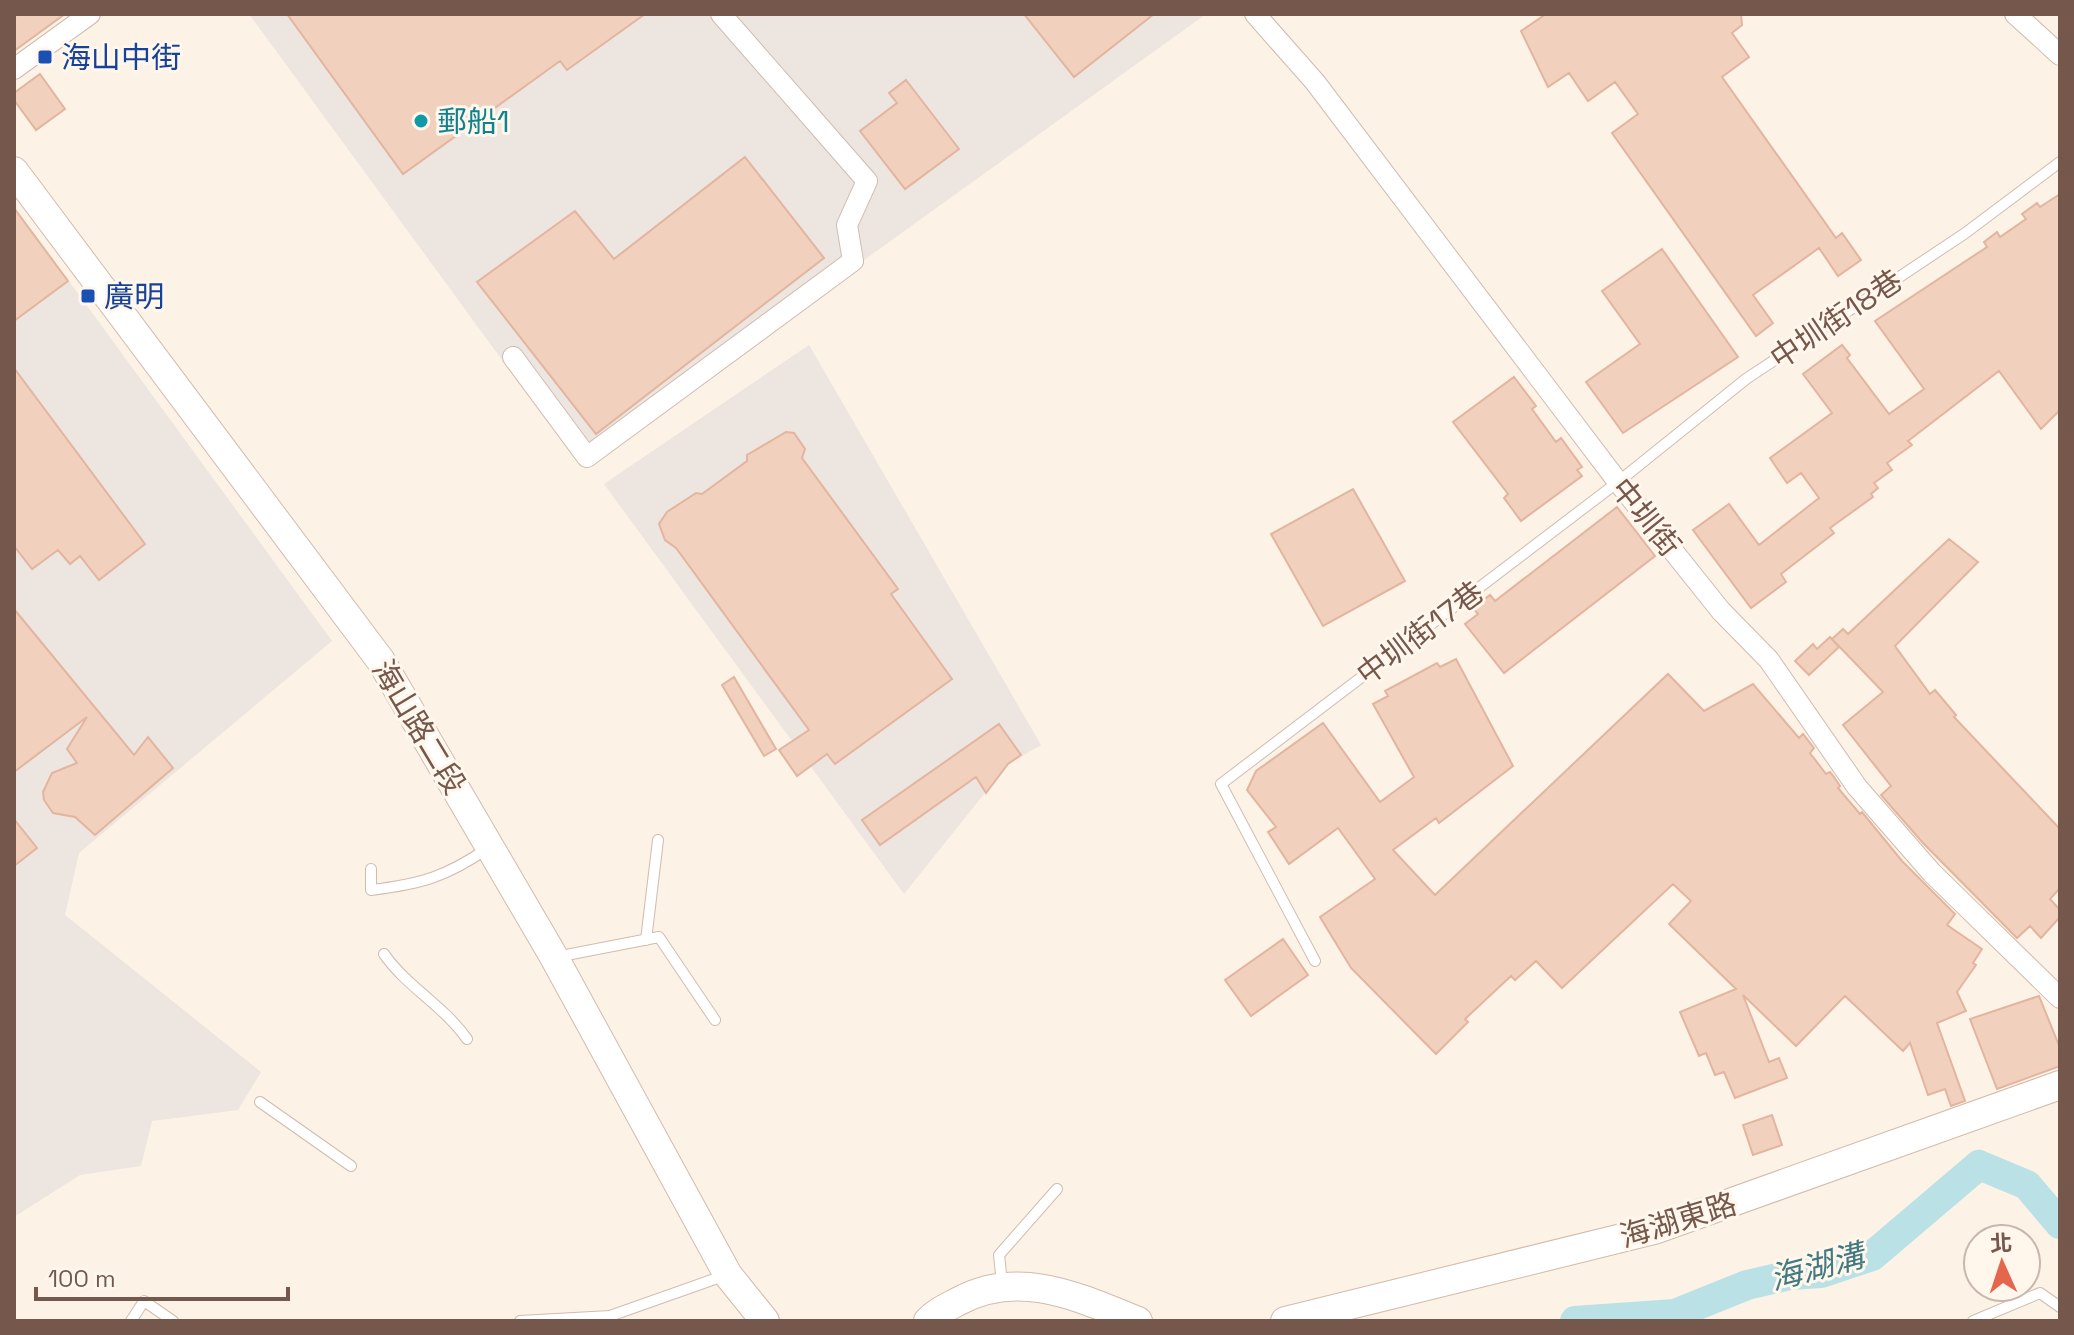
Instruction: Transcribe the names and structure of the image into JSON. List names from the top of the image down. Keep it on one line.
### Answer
{"streets":{"main road":["海山路二段","海湖東路"],"street":["中圳街"],"lane":["中圳街18巷","中圳街17巷"]},"crossings":[["中圳街18巷","中圳街"],["中圳街18巷","中圳街17巷"],["中圳街","中圳街17巷"]],"water":["海湖溝"],"places":{"transit":["海山中街","廣明"],"other":["郵船1"]},"scale_bar":"100 m","north":"top"}
